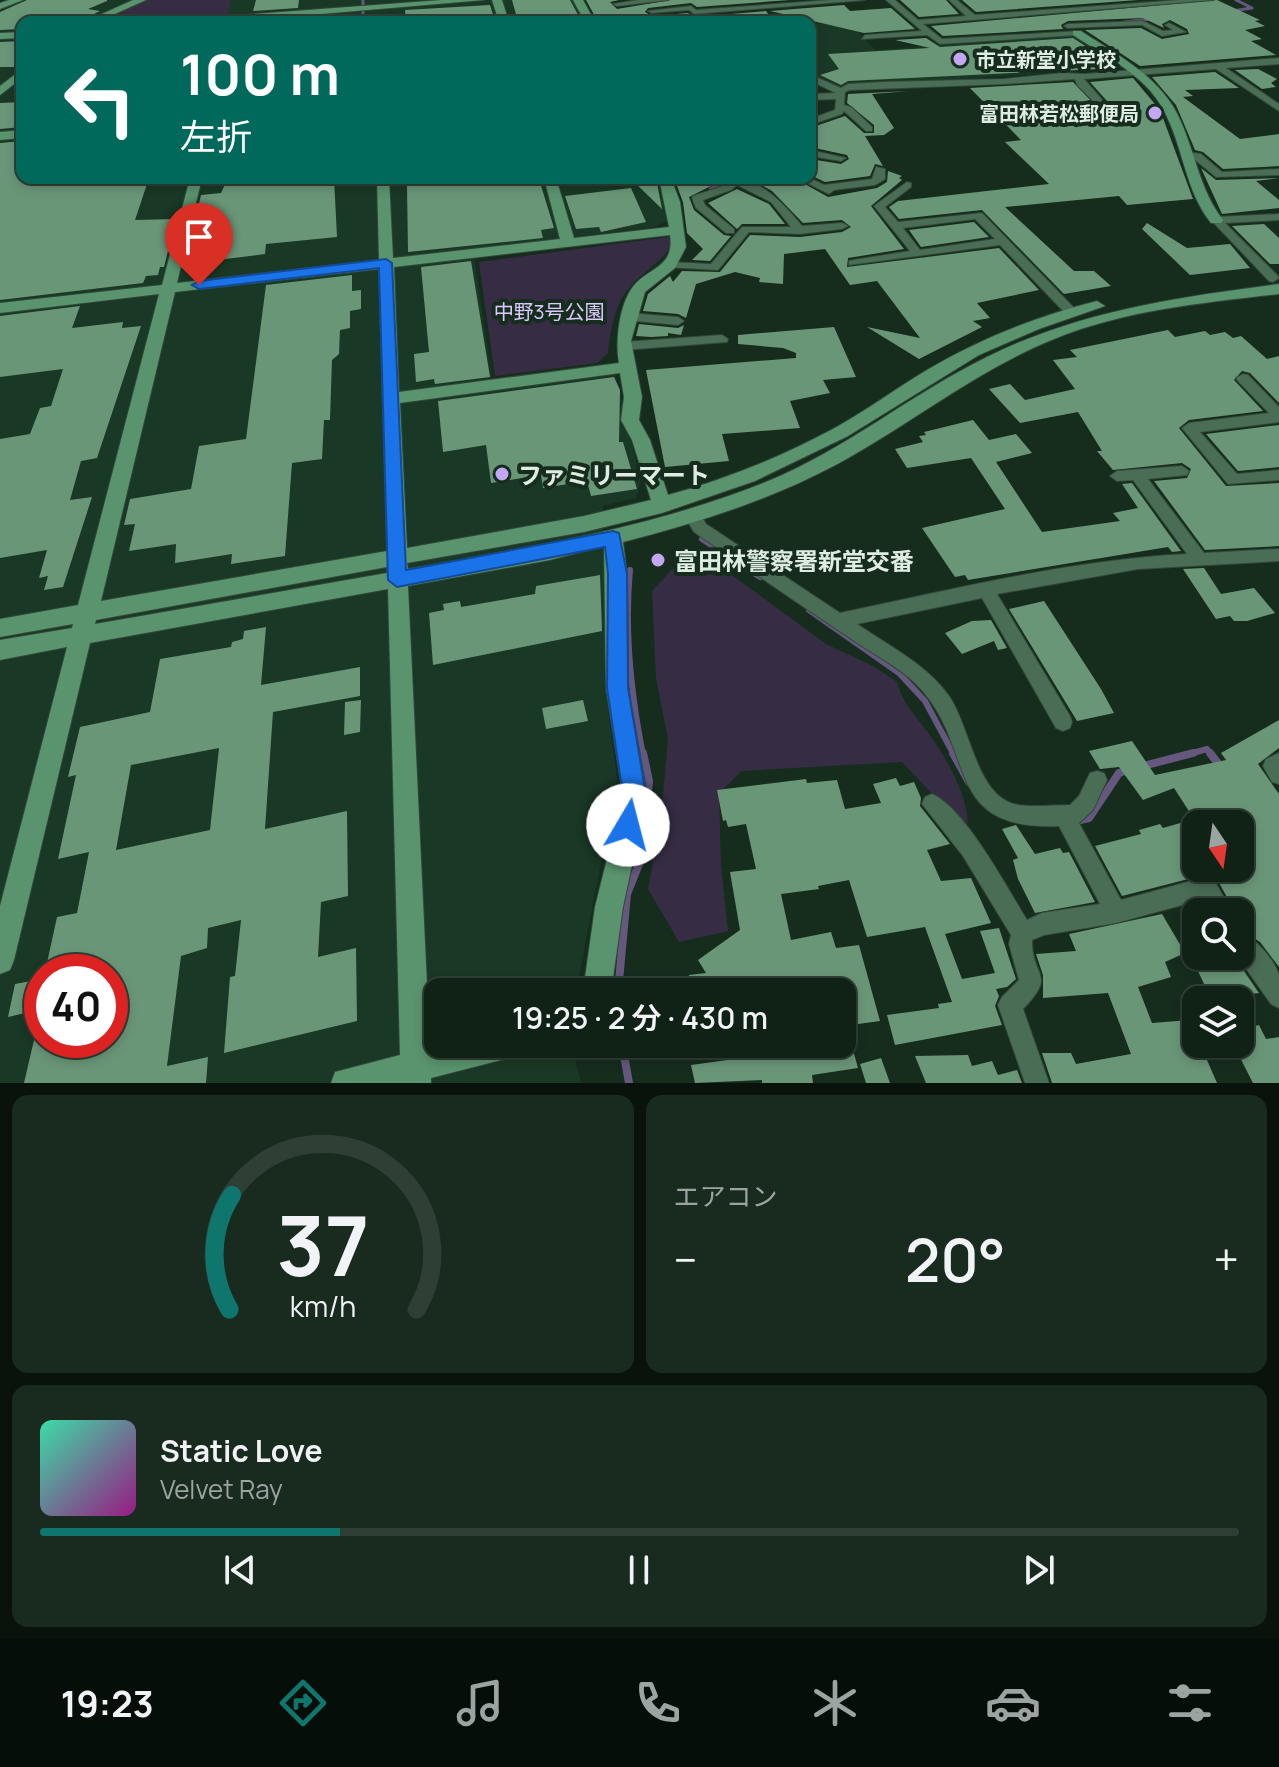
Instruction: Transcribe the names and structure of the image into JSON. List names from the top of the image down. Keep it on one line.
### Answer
{"parks":["中野3号公園"],"places":["市立新堂小学校","富田林若松郵便局","ファミリーマート","富田林警察署新堂交番"],"north":"bottom","page":{"turn":["100 m","左折"],"limit":"40","trip":"19:25 · 2 分 · 430 m","tile":"エアコン","heat":["−","20°","+"],"song":["Static Love","Velvet Ray"],"tabs":"19:23","gauge":["37","km/h"]}}
